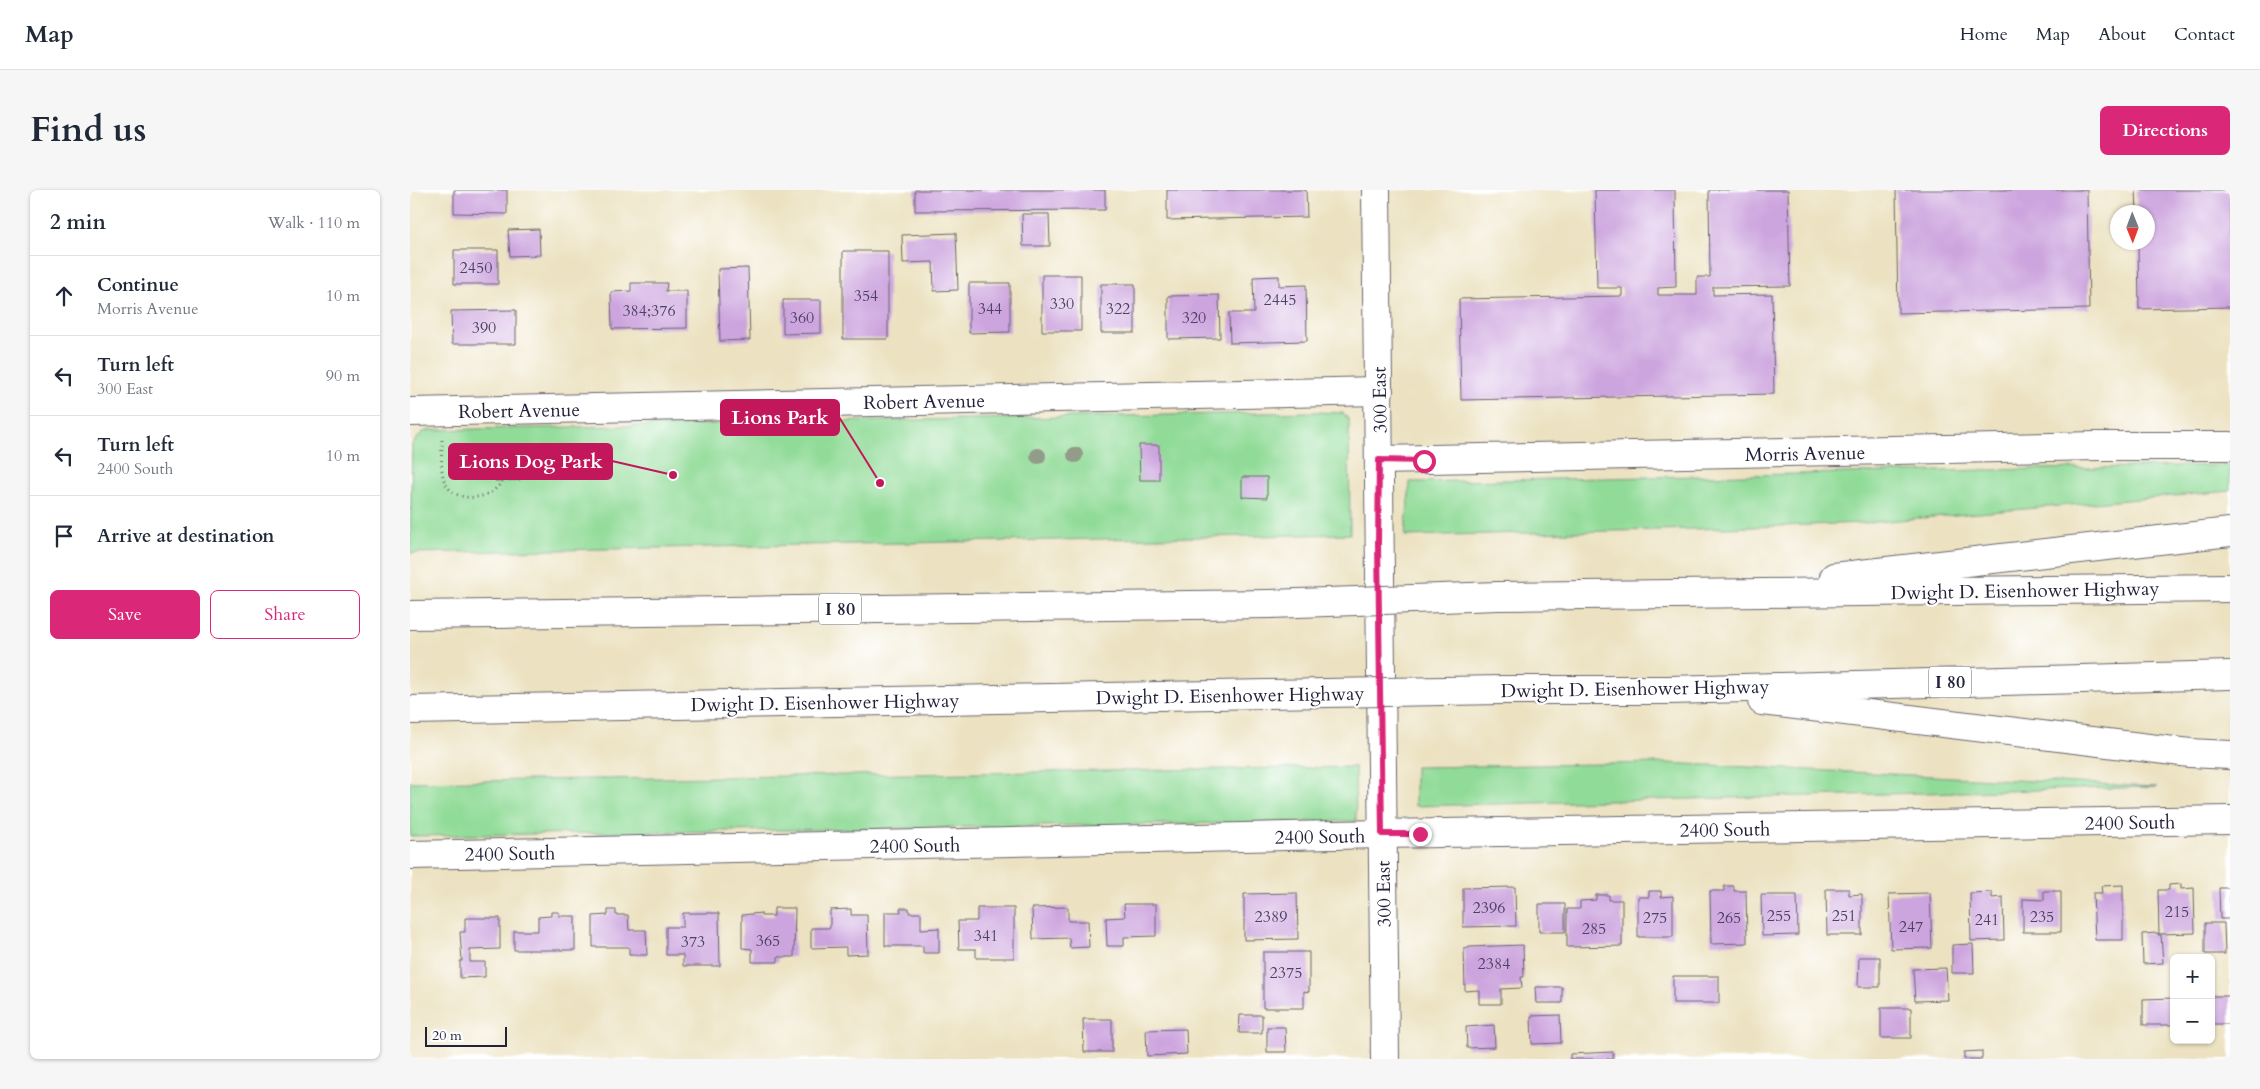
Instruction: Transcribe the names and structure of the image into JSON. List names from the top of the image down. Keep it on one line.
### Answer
{"streets":{"main road":["300 East","Robert Avenue","Morris Avenue","Dwight D. Eisenhower Highway","I 80","2400 South"]},"crossings":[["300 East","Robert Avenue"],["300 East","Morris Avenue"],["300 East","2400 South"]],"places":["Lions Dog Park","Lions Park"],"house_numbers":["2450","354","2445","330","344","322","384;376","360","320","390","2396","215","255","251","2389","235","275","265","241","247","285","341","365","373","2384","2375"],"scale_bar":"20 m","north":"bottom","page":{"header":"Map","nav":["Home","Map","About","Contact"],"title":"Find us","buttons":["Directions",["Save","Share"]],"heading":["2 min","Walk · 110 m"],"list":[["Continue","Morris Avenue","10 m"],["Turn left","300 East","90 m"],["Turn left","2400 South","10 m"],"Arrive at destination"],"map_buttons":["+","−"],"scale":"20 m"}}
